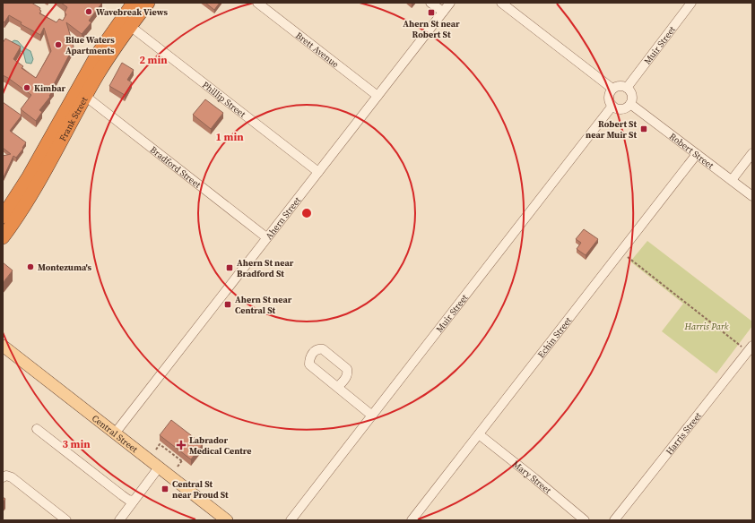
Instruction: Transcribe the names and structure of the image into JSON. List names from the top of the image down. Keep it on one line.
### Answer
{"streets":{"highway":["Frank Street"],"main road":["Central Street"],"street":["Muir Street","Brett Avenue","Phillip Street","Robert Street","Bradford Street","Ahern Street","Echin Street","Harris Street","Mary Street"]},"crossings":[["Muir Street","Robert Street"],["Brett Avenue","Ahern Street"],["Phillip Street","Frank Street"],["Phillip Street","Ahern Street"],["Frank Street","Bradford Street"],["Robert Street","Echin Street"],["Bradford Street","Ahern Street"],["Ahern Street","Central Street"],["Echin Street","Mary Street"]],"parks":["Harris Park"],"places":{"other":["Wavebreak Views","Blue Waters Apartments","Kimbar","Montezuma's"],"transit":["Ahern St near Robert St","Robert St near Muir St","Ahern St near Bradford St","Ahern St near Central St","Central St near Proud St"],"health":["Labrador Medical Centre"]},"rings":["2 min","1 min","3 min"]}
